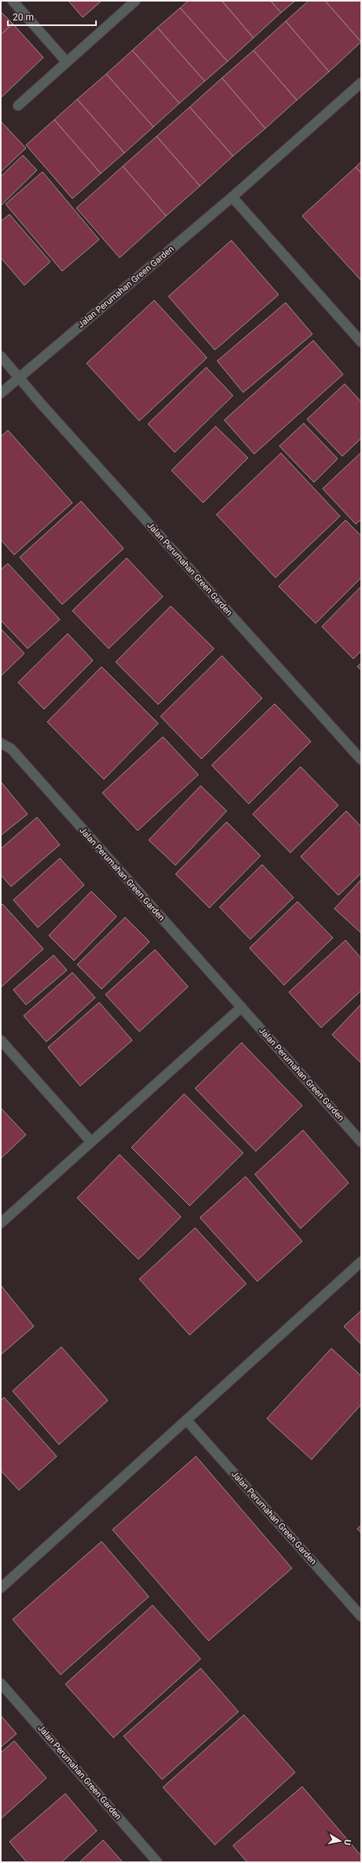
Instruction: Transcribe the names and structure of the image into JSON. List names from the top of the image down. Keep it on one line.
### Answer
{"streets":{"street":["Jalan Perumahan Green Garden"]},"scale_bar":"20 m","north":"right"}
